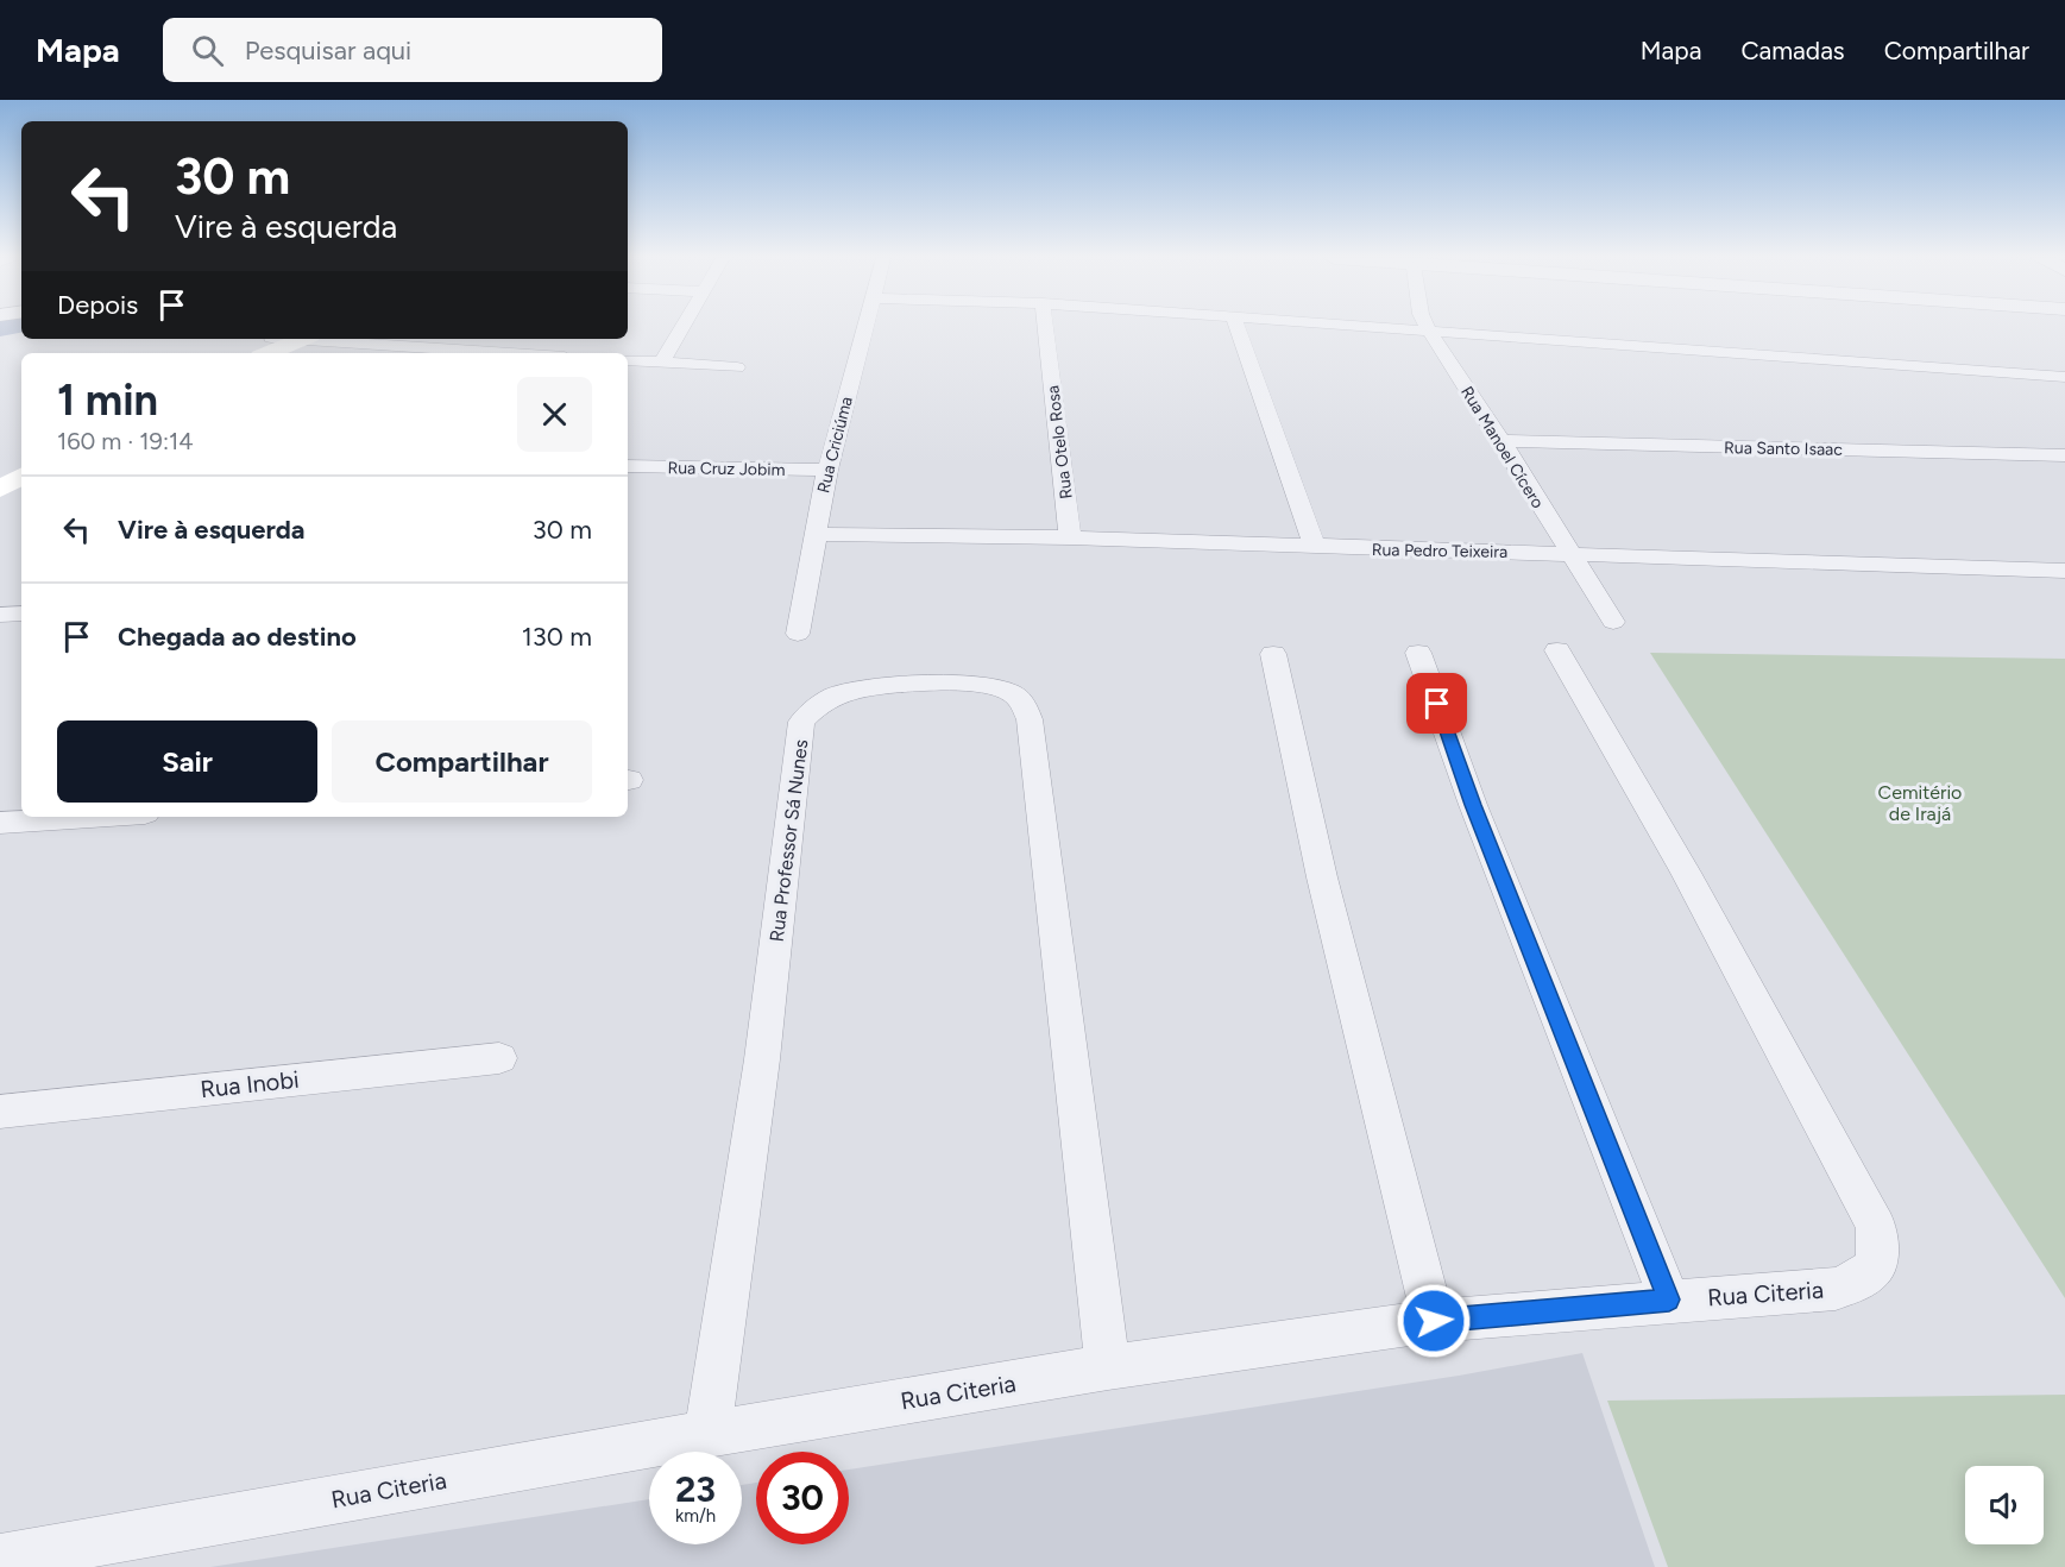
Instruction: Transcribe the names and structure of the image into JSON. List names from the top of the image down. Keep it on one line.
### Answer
{"streets":{"street":["Rua Otelo Rosa","Rua Criciúma","Rua Manoel Cícero","Rua Santo Isaac","Rua Cruz Jobim","Rua Pedro Teixeira","Rua Professor Sá Nunes","Rua Inobi","Rua Citeria"]},"crossings":[["Rua Otelo Rosa","Rua Pedro Teixeira"],["Rua Criciúma","Rua Cruz Jobim"],["Rua Criciúma","Rua Pedro Teixeira"],["Rua Manoel Cícero","Rua Santo Isaac"],["Rua Manoel Cícero","Rua Pedro Teixeira"],["Rua Professor Sá Nunes","Rua Citeria"]],"parks":["Cemitério de Irajá"],"page":{"header":"Mapa","search":"Pesquisar aqui","nav":["Mapa","Camadas","Compartilhar"],"turn":["30 m","Vire à esquerda"],"then":"Depois","heading":["1 min","160 m · 19:14"],"list":[{"name":"Vire à esquerda","value":"30 m"},{"name":"Chegada ao destino","value":"130 m"}],"buttons":["Sair","Compartilhar"],"speed":"23 km/h","limit":"30"}}
